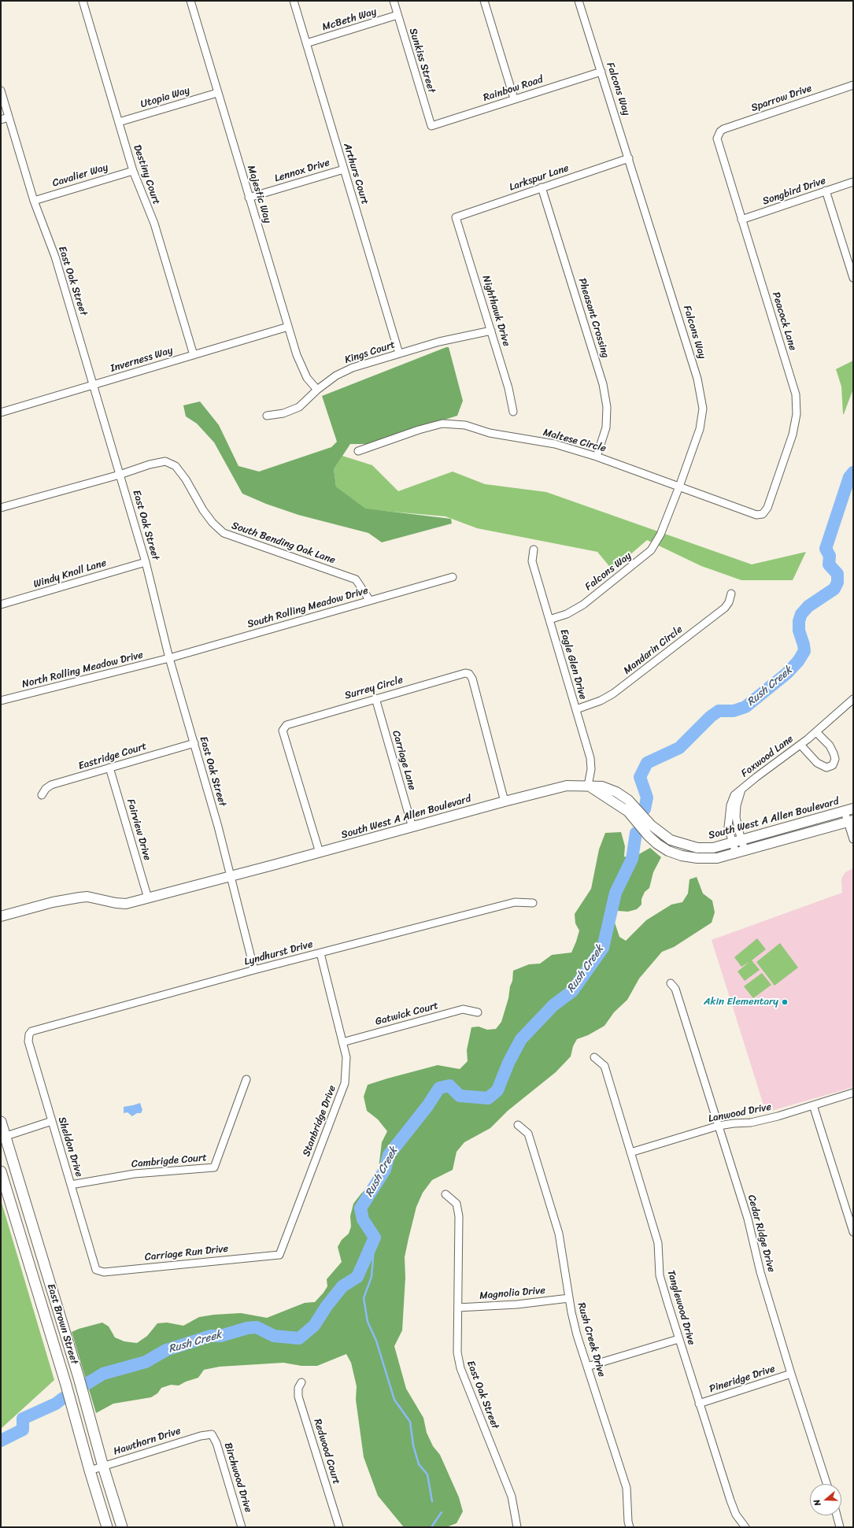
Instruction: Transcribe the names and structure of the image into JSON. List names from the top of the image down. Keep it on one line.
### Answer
{"streets":{"main road":["East Brown Street"],"street":["McBeth Way","Sunkiss Street","Rainbow Road","Falcons Way","Utopia Way","Sparrow Drive","Lennox Drive","Arthurs Court","Destiny Court","Cavalier Way","Larkspur Lane","Songbird Drive","Majestic Way","East Oak Street","Nighthawk Drive","Pheasant Crossing","Peacock Lane","Kings Court","Inverness Way","Maltese Circle","South Bending Oak Lane","Windy Knoll Lane","South Rolling Meadow Drive","Mandarin Circle","Eagle Glen Drive","North Rolling Meadow Drive","Surrey Circle","Eastridge Court","Foxwood Lane","Carriage Lane","South West A Allen Boulevard","Fairview Drive","Lyndhurst Drive","Gatwick Court","Lanwood Drive","Stanbridge Drive","Sheldon Drive","Cambrigde Court","Cedar Ridge Drive","Carriage Run Drive","Magnolia Drive","Tanglewood Drive","Rush Creek Drive","Pineridge Drive","Hawthorn Drive","Redwood Court","Birchwood Drive"]},"crossings":[["McBeth Way","Sunkiss Street"],["McBeth Way","Arthurs Court"],["Sunkiss Street","Rainbow Road"],["Rainbow Road","Falcons Way"],["Falcons Way","Larkspur Lane"],["Falcons Way","Maltese Circle"],["Falcons Way","Eagle Glen Drive"],["Utopia Way","Destiny Court"],["Utopia Way","Majestic Way"],["Sparrow Drive","Peacock Lane"],["Lennox Drive","Arthurs Court"],["Lennox Drive","Majestic Way"],["Arthurs Court","Kings Court"],["Destiny Court","Cavalier Way"],["Destiny Court","Inverness Way"],["Cavalier Way","East Oak Street"],["Larkspur Lane","Nighthawk Drive"],["Larkspur Lane","Pheasant Crossing"],["Songbird Drive","Peacock Lane"],["Majestic Way","Kings Court"],["Majestic Way","Inverness Way"],["East Oak Street","Inverness Way"],["East Oak Street","South Bending Oak Lane"],["East Oak Street","Windy Knoll Lane"],["East Oak Street","South Rolling Meadow Drive"],["East Oak Street","North Rolling Meadow Drive"],["East Oak Street","Eastridge Court"],["East Oak Street","South West A Allen Boulevard"],["East Oak Street","Lyndhurst Drive"],["East Oak Street","Magnolia Drive"],["Nighthawk Drive","Kings Court"],["Pheasant Crossing","Maltese Circle"],["Peacock Lane","Maltese Circle"],["South Bending Oak Lane","South Rolling Meadow Drive"],["South Rolling Meadow Drive","North Rolling Meadow Drive"],["Mandarin Circle","Eagle Glen Drive"],["Eagle Glen Drive","South West A Allen Boulevard"],["Surrey Circle","Carriage Lane"],["Surrey Circle","South West A Allen Boulevard"],["Eastridge Court","Fairview Drive"],["Foxwood Lane","South West A Allen Boulevard"],["Carriage Lane","South West A Allen Boulevard"],["South West A Allen Boulevard","Fairview Drive"],["Lyndhurst Drive","Stanbridge Drive"],["Lyndhurst Drive","Sheldon Drive"],["Gatwick Court","Stanbridge Drive"],["Lanwood Drive","Cedar Ridge Drive"],["Lanwood Drive","Tanglewood Drive"],["Stanbridge Drive","Carriage Run Drive"],["Sheldon Drive","Cambrigde Court"],["Sheldon Drive","Carriage Run Drive"],["Cedar Ridge Drive","Pineridge Drive"],["Magnolia Drive","Rush Creek Drive"],["Tanglewood Drive","Pineridge Drive"],["East Brown Street","Hawthorn Drive"],["Hawthorn Drive","Birchwood Drive"]],"water":["Rush Creek"],"places":["Akin Elementary"],"north":"left"}
